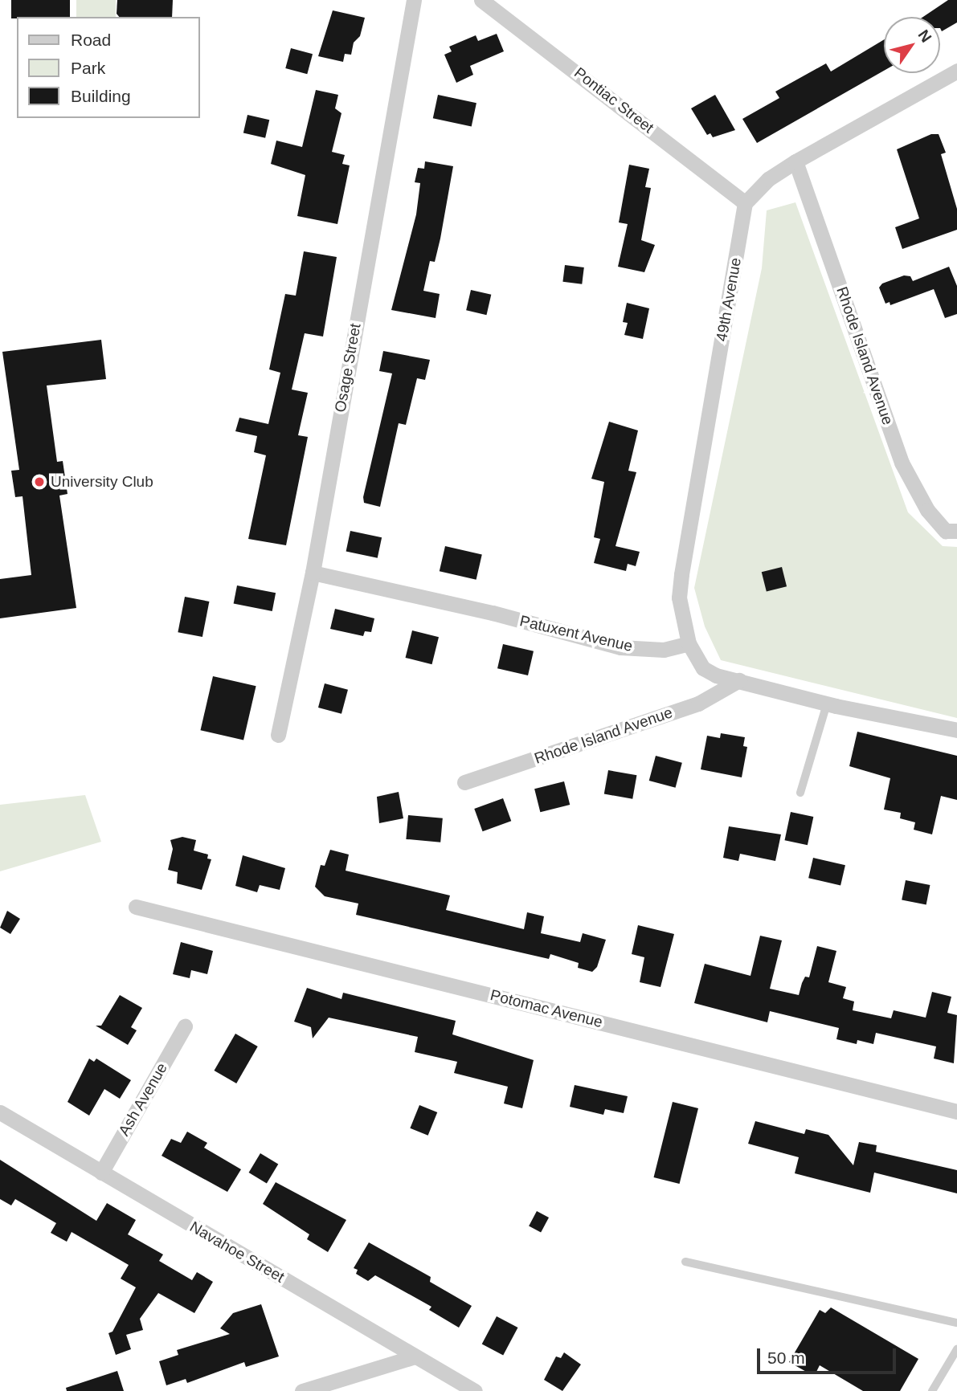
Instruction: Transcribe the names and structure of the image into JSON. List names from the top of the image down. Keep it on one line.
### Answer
{"streets":{"street":["Pontiac Street","49th Avenue","Rhode Island Avenue","Osage Street","Patuxent Avenue","Potomac Avenue","Ash Avenue","Navahoe Street"]},"crossings":[["Pontiac Street","49th Avenue"],["49th Avenue","Patuxent Avenue"],["Osage Street","Patuxent Avenue"],["Ash Avenue","Navahoe Street"]],"places":["University Club"],"legend":["Road","Park","Building"],"scale_bar":"50 m","north":"top right"}
